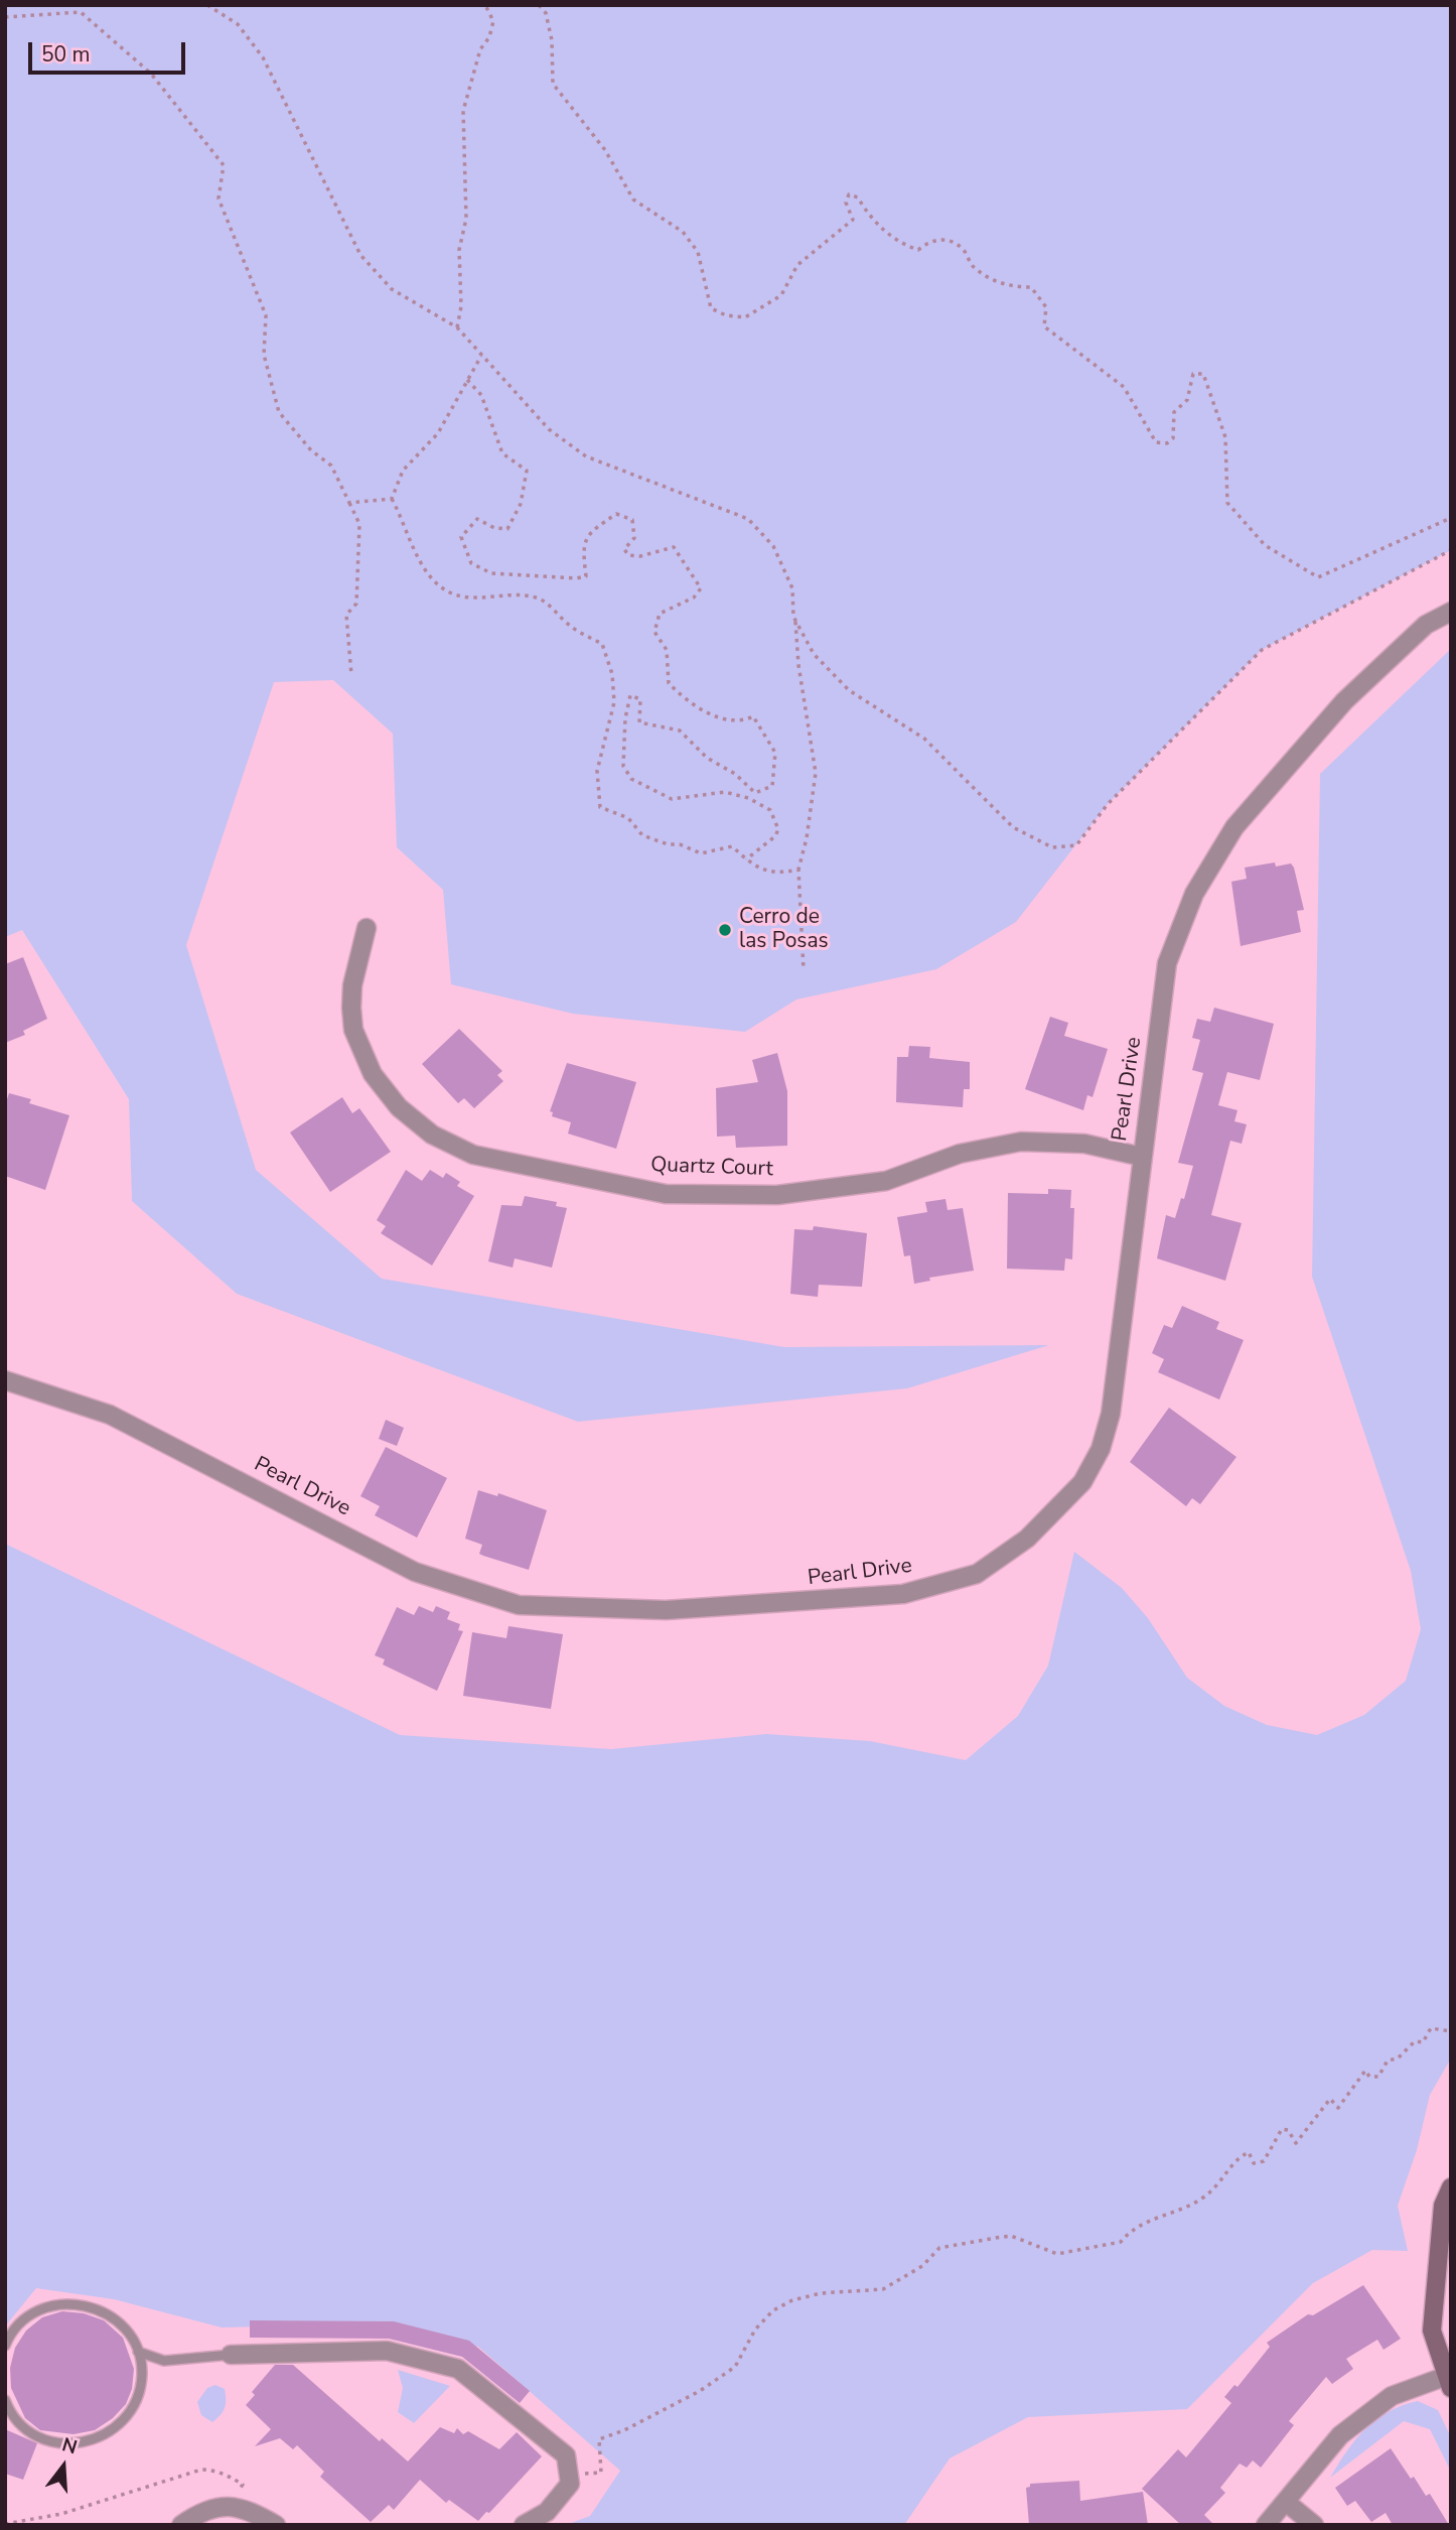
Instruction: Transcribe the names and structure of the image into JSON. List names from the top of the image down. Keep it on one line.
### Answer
{"streets":{"street":["Pearl Drive","Quartz Court"]},"crossings":[["Pearl Drive","Quartz Court"]],"places":["Cerro de las Posas"],"scale_bar":"50 m","north":"top"}
